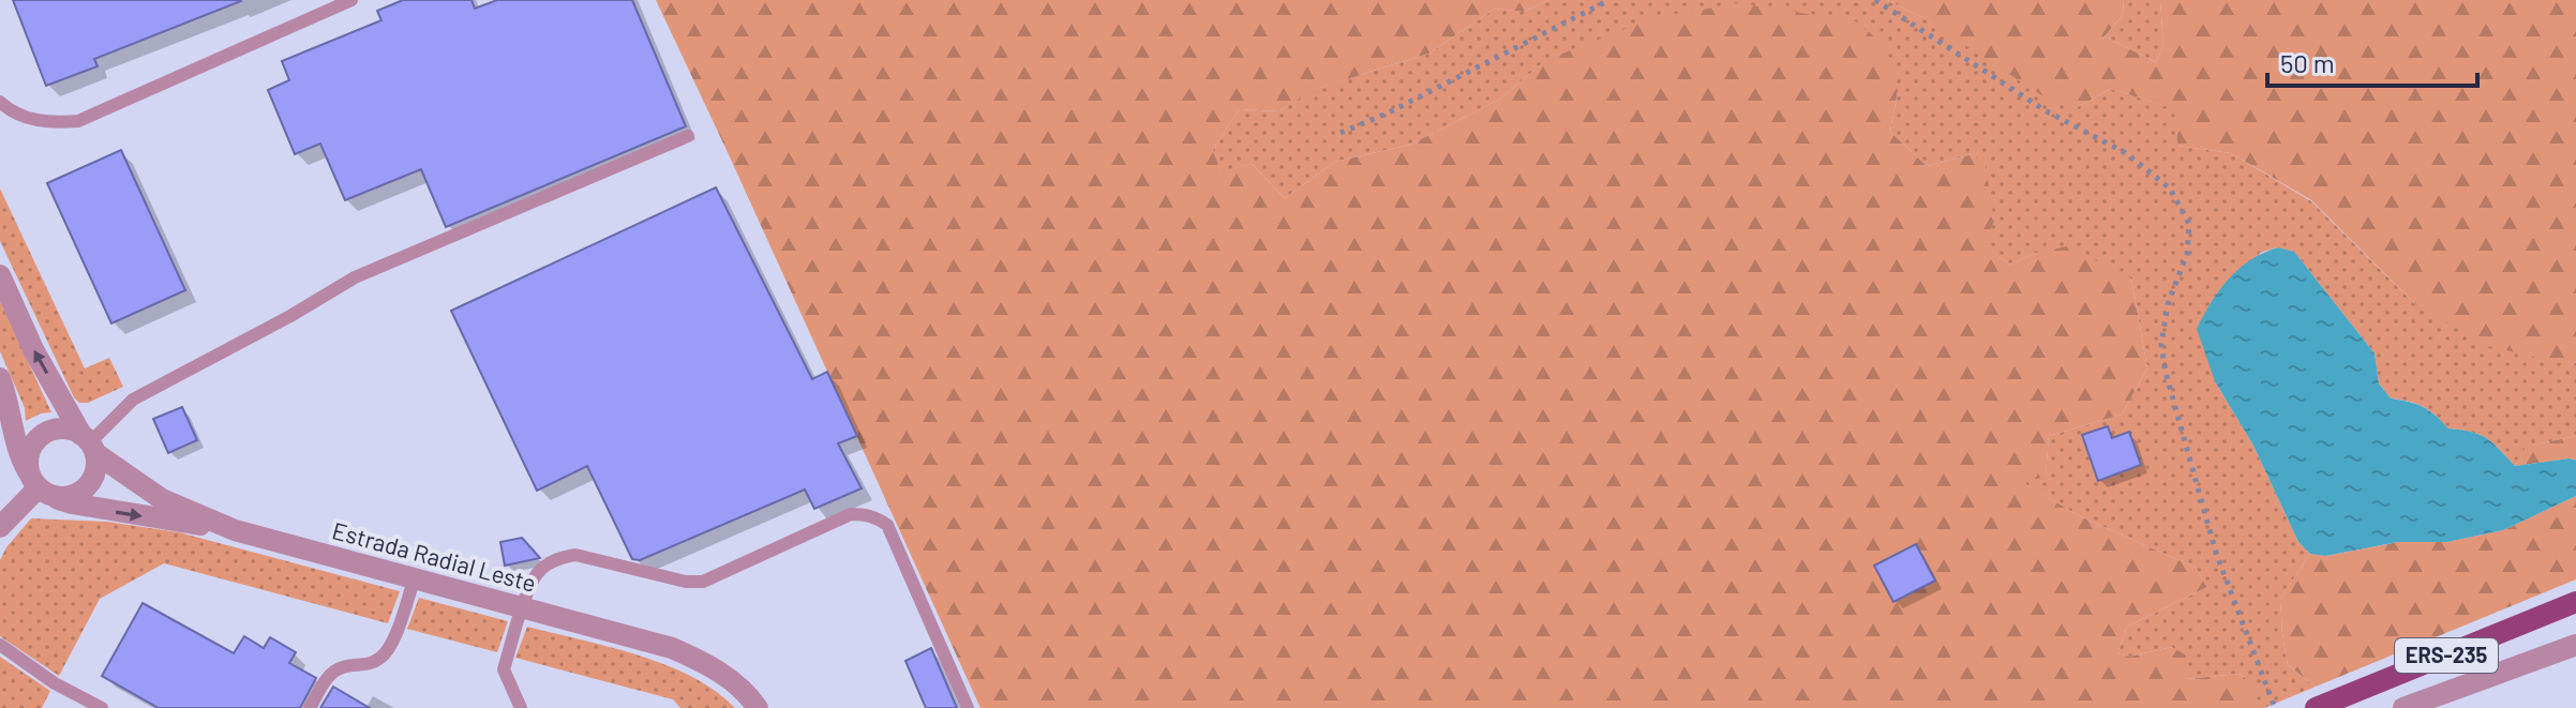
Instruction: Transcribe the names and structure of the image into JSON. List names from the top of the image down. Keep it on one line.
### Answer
{"streets":{"main road":["ERS-235"],"street":["Estrada Radial Leste"]},"scale_bar":"50 m"}
